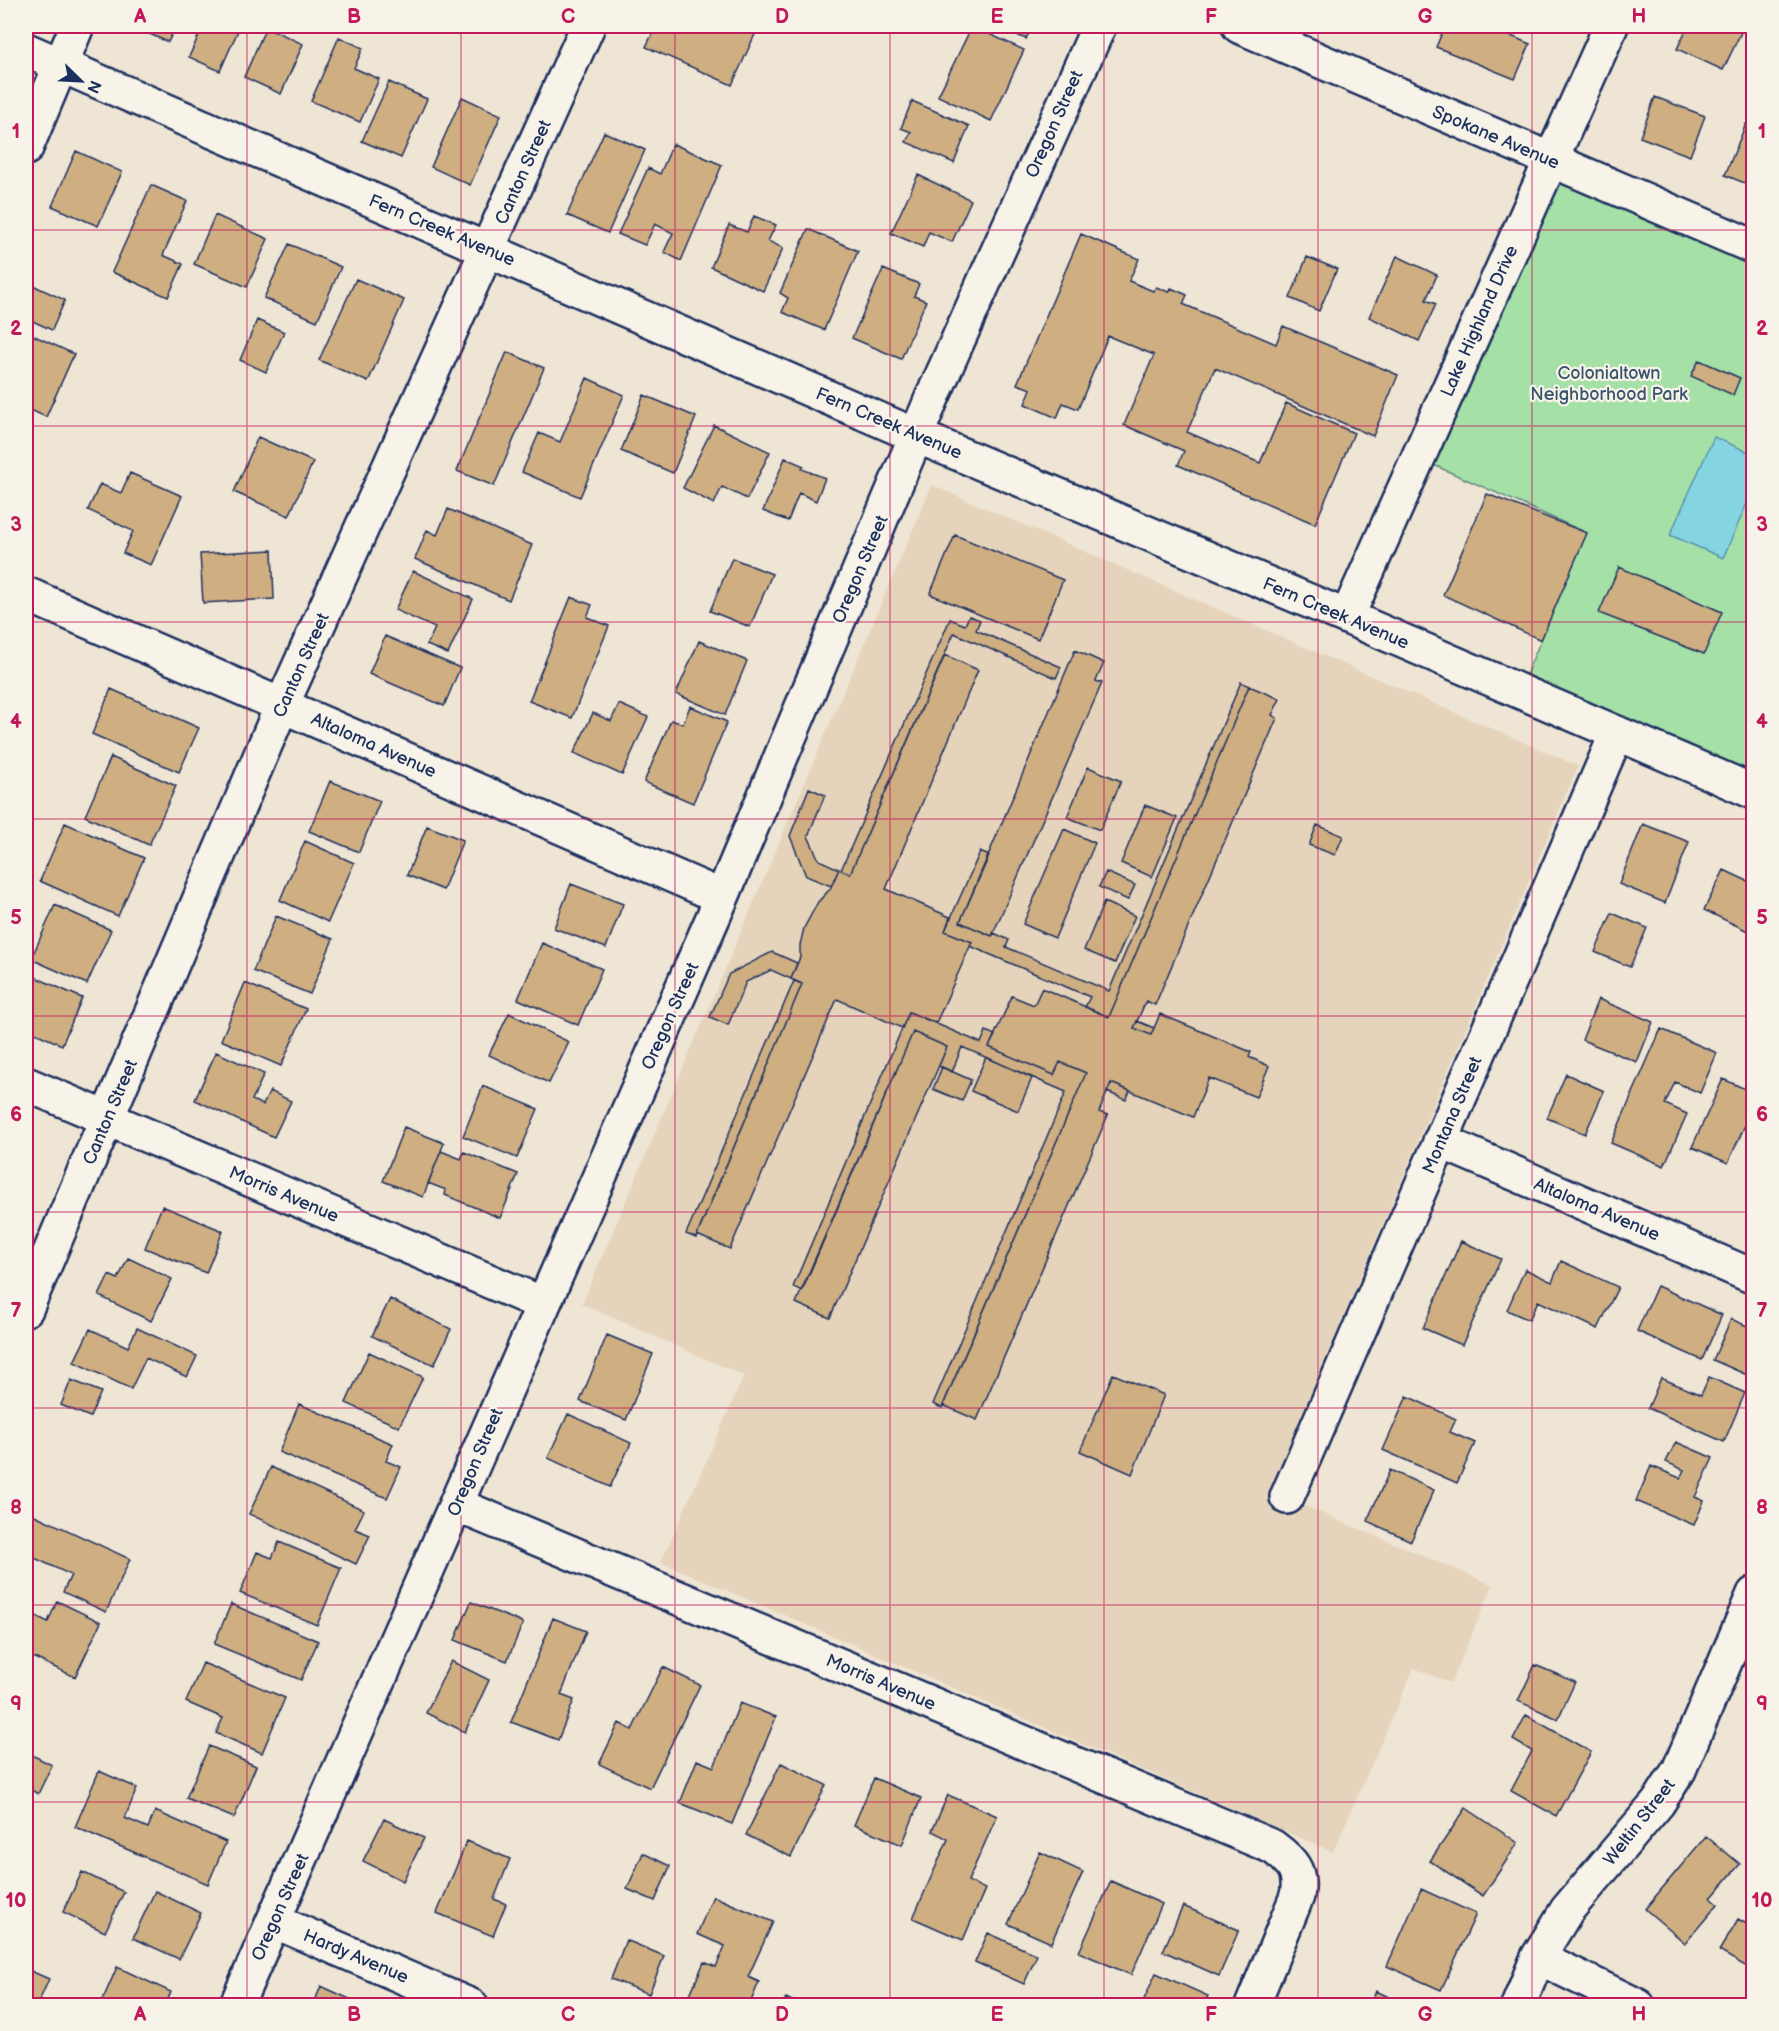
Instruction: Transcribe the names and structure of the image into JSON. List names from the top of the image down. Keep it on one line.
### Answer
{"streets":{"street":["Oregon Street","Spokane Avenue","Canton Street","Fern Creek Avenue","Lake Highland Drive","Altaloma Avenue","Montana Street","Morris Avenue","Weltin Street","Hardy Avenue"]},"crossings":[["Oregon Street","Fern Creek Avenue"],["Oregon Street","Altaloma Avenue"],["Oregon Street","Morris Avenue"],["Oregon Street","Hardy Avenue"],["Spokane Avenue","Lake Highland Drive"],["Canton Street","Fern Creek Avenue"],["Canton Street","Altaloma Avenue"],["Canton Street","Morris Avenue"],["Fern Creek Avenue","Lake Highland Drive"],["Fern Creek Avenue","Montana Street"],["Altaloma Avenue","Montana Street"]],"parks":["Colonialtown Neighborhood Park"],"north":"bottom right","grid":{"columns":["A","B","C","D","E","F","G","H"],"rows":["1","2","3","4","5","6","7","8","9","10"]}}
